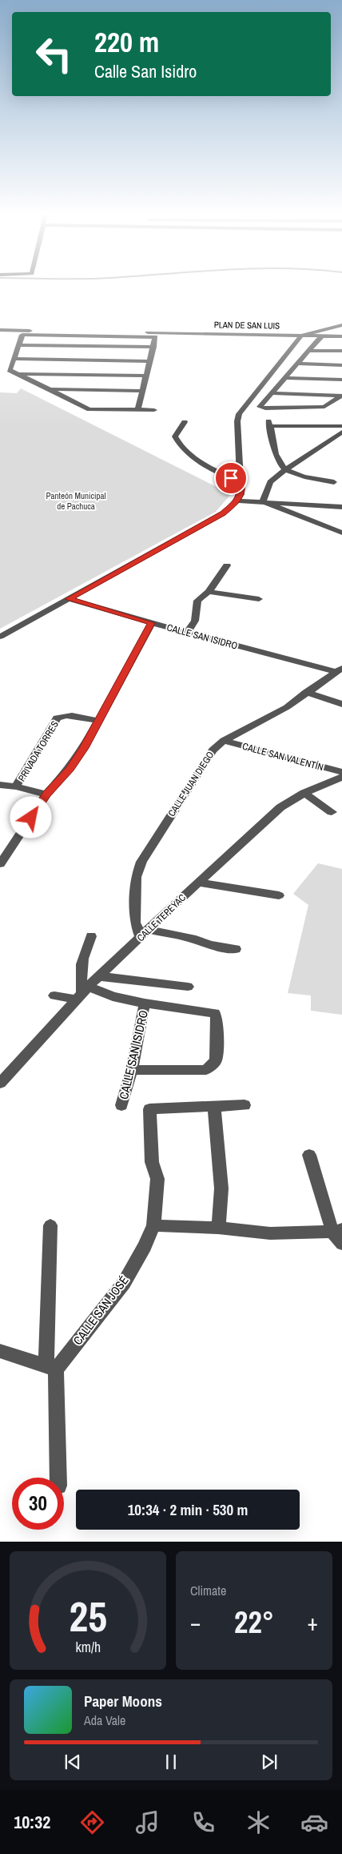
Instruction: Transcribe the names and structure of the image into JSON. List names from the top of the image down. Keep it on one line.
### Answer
{"streets":{"street":["PLAN DE SAN LUIS","CALLE SAN ISIDRO","PRIVADA TORRES","CALLE SAN VALENTÍN","CALLE JUAN DIEGO","CALLE TEPEYAC","CALLE SAN JOSÉ"]},"crossings":[["CALLE SAN ISIDRO","CALLE JUAN DIEGO"],["CALLE SAN VALENTÍN","CALLE JUAN DIEGO"],["CALLE JUAN DIEGO","CALLE TEPEYAC"]],"parks":["Panteón Municipal de Pachuca"],"page":{"turn":["220 m","Calle San Isidro"],"limit":"30","trip":"10:34 · 2 min · 530 m","tile":"Climate","heat":["−","22°","+"],"song":["Paper Moons","Ada Vale"],"tabs":"10:32","gauge":["25","km/h"]}}
